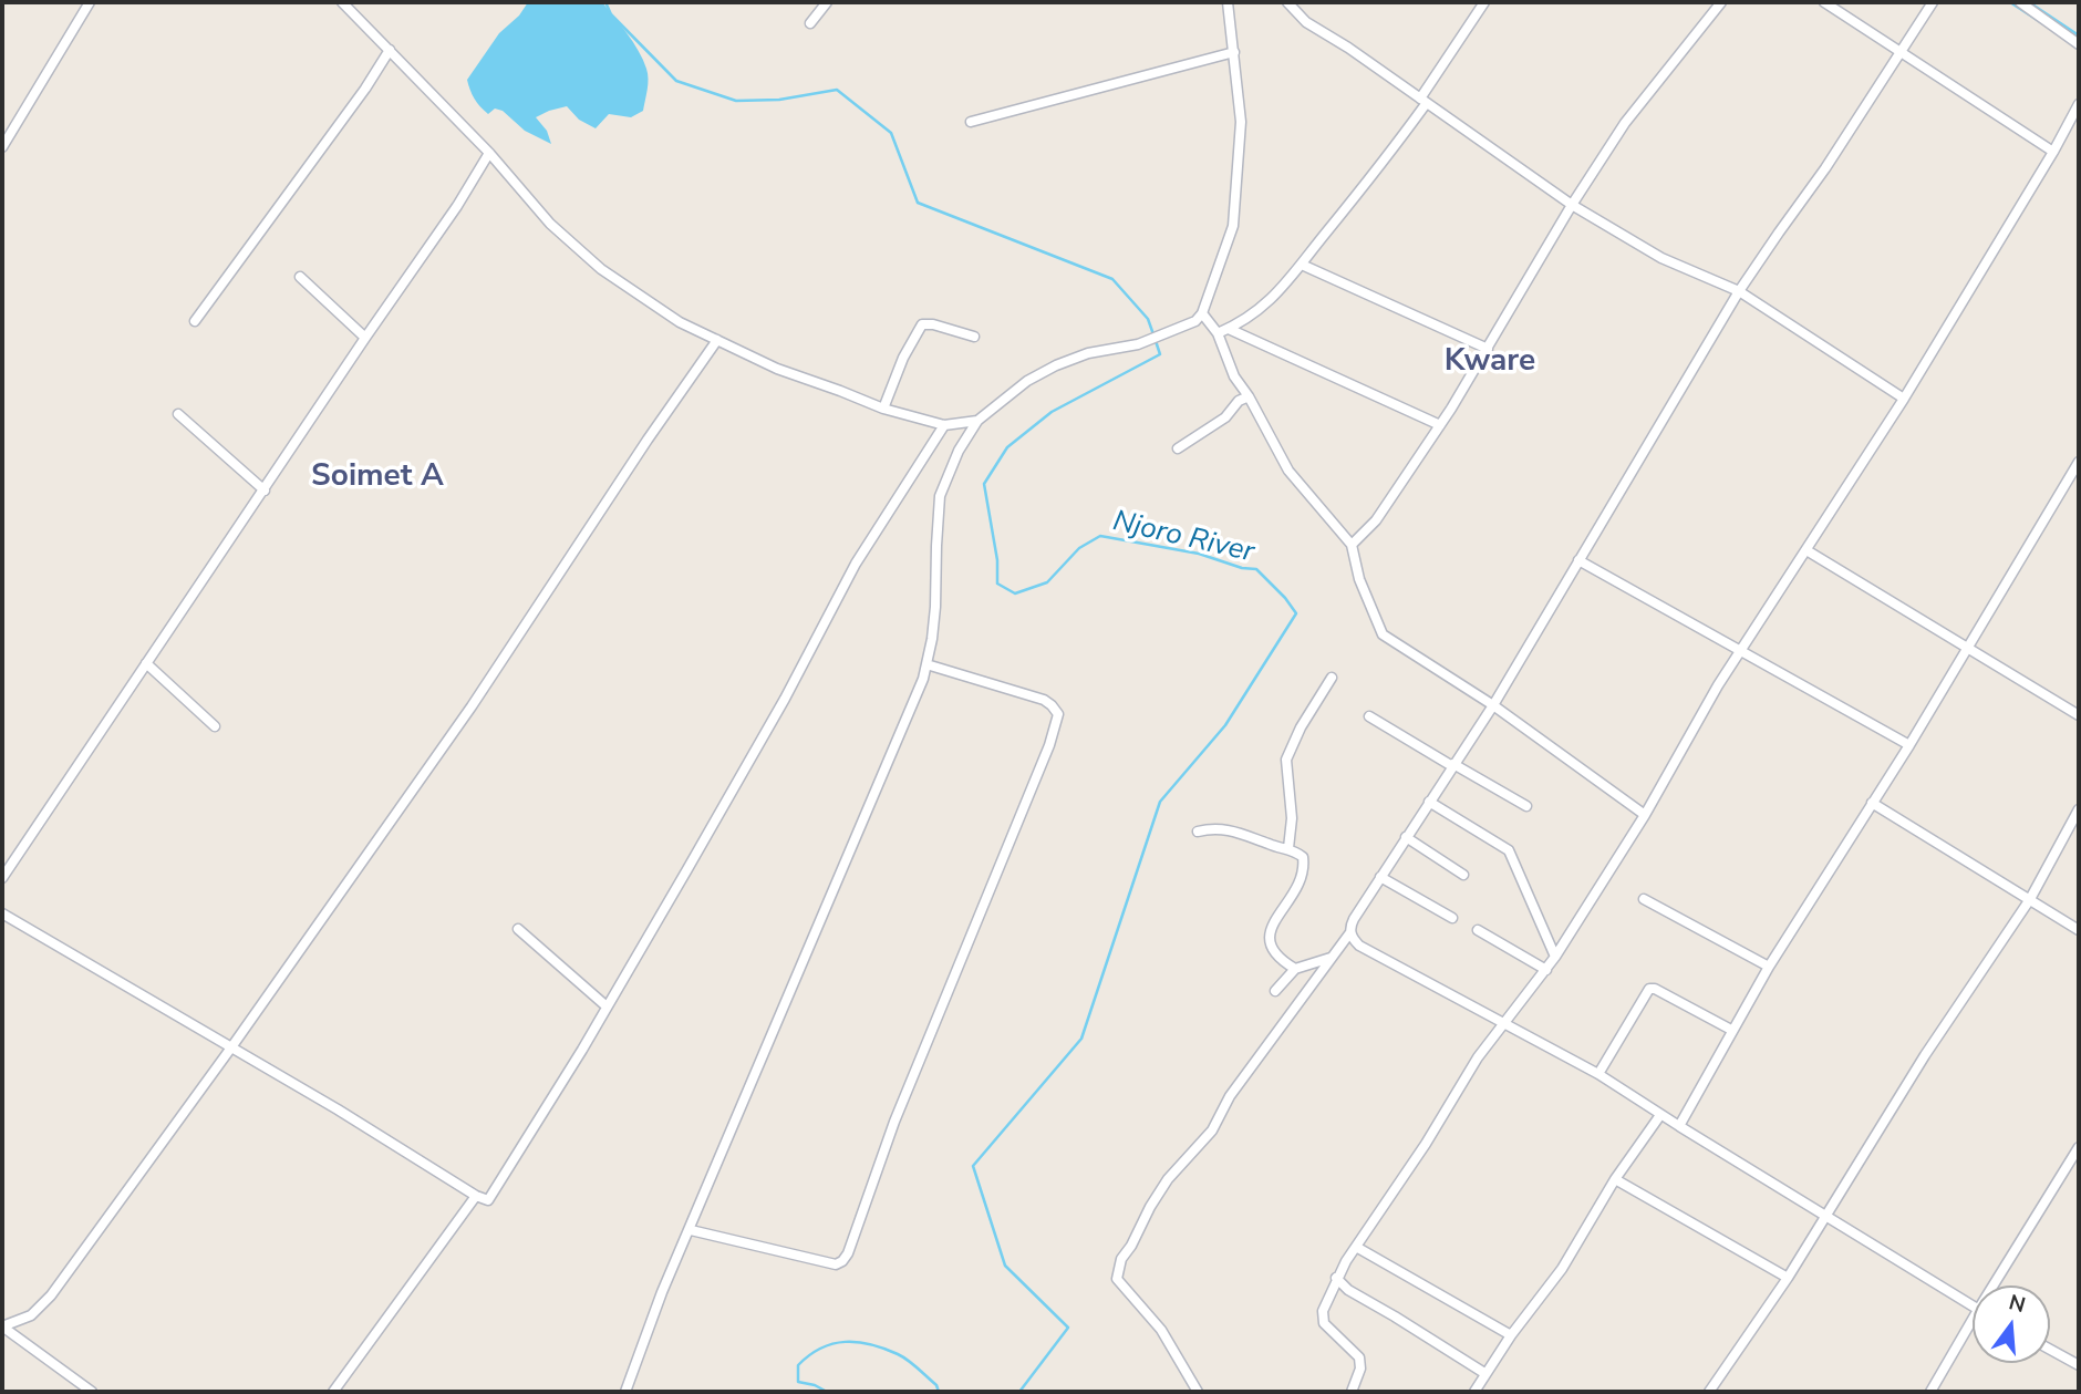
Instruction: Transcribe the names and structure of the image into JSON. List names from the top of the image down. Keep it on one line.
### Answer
{"districts":["Kware","Soimet A"],"water":["Njoro River"],"north":"top"}
